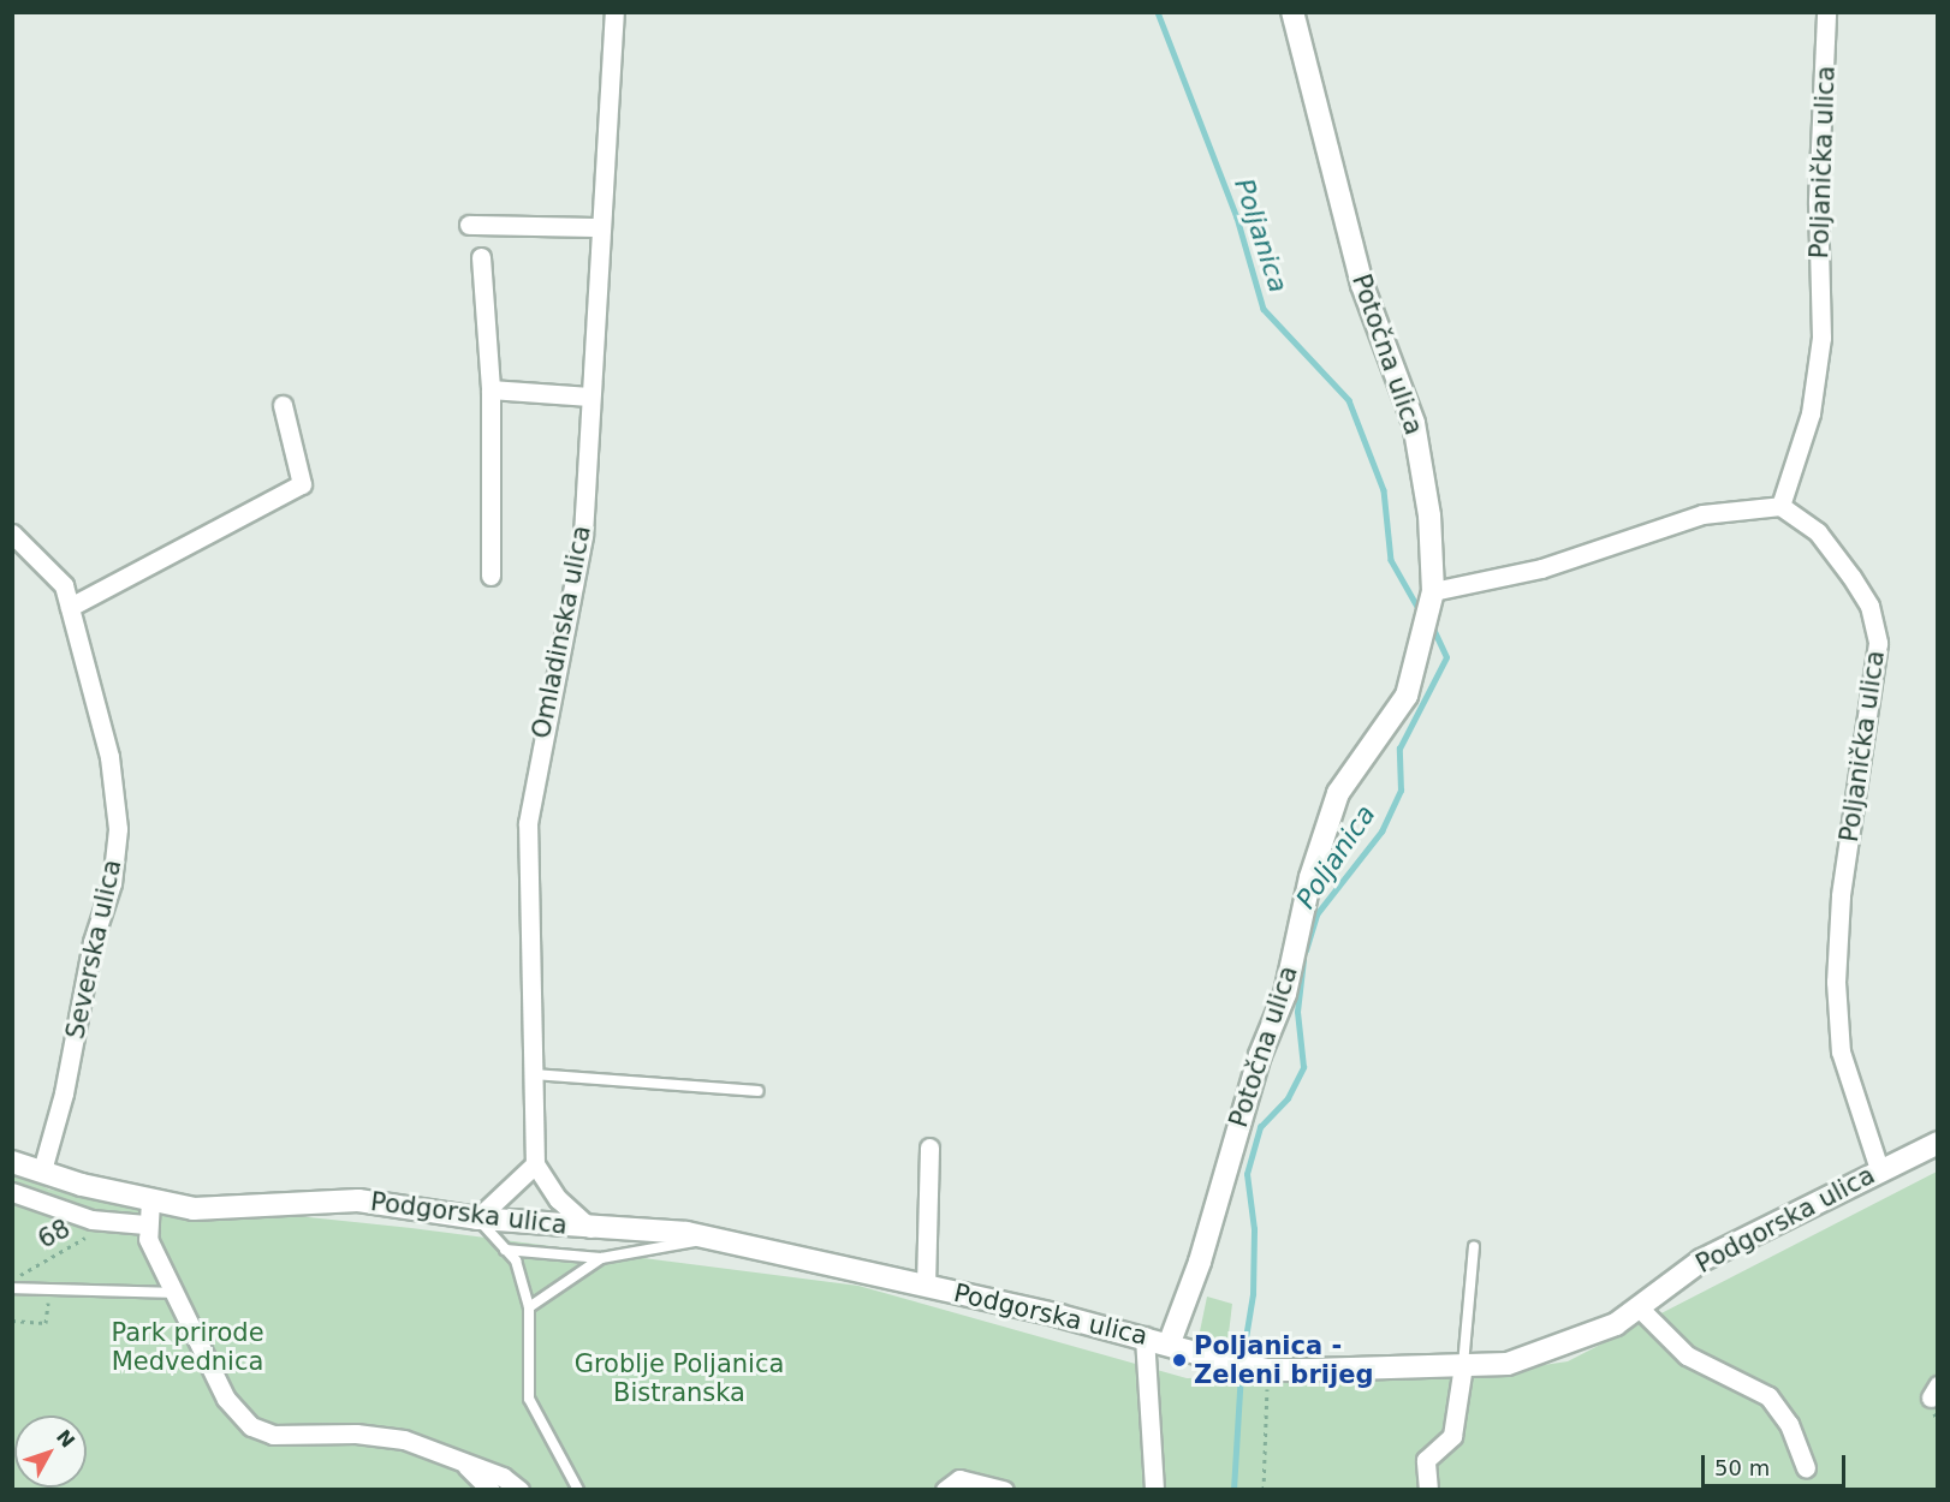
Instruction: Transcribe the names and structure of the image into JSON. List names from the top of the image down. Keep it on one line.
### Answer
{"streets":{"main road":["Potočna ulica","Podgorska ulica"],"street":["Poljanička ulica","Omladinska ulica","Severska ulica"],"path":["68"]},"crossings":[["Poljanička ulica","Podgorska ulica"],["Potočna ulica","Podgorska ulica"],["Severska ulica","Podgorska ulica"]],"water":["Poljanica"],"parks":["Park prirode Medvednica","Groblje Poljanica Bistranska"],"places":["Poljanica - Zeleni brijeg"],"scale_bar":"50 m","north":"top right"}
